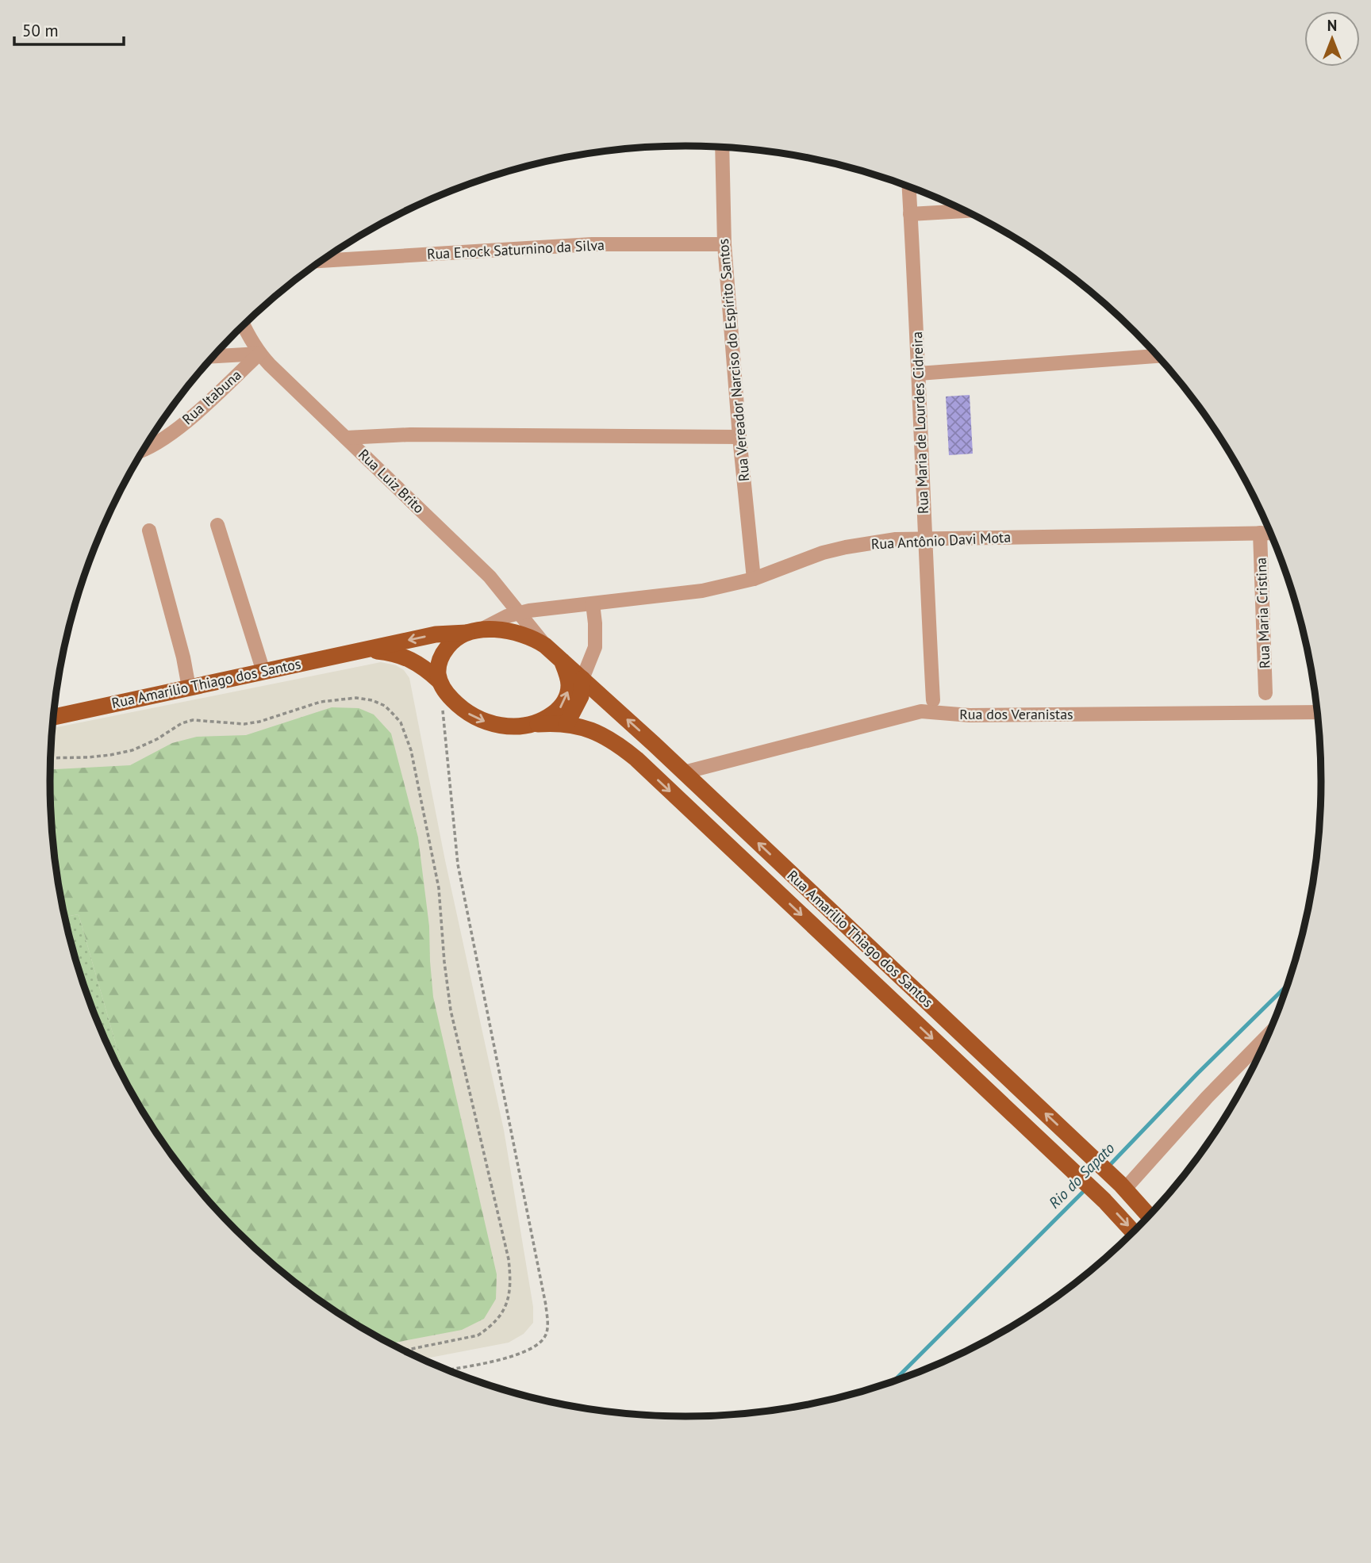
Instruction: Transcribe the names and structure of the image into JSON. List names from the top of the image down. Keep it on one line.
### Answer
{"streets":{"main road":["Rua Amarilio Thiago dos Santos"],"street":["Rua Enock Saturnino da Silva","Rua Vereador Narciso do Espírito Santos","Rua Itabuna","Rua Maria de Lourdes Cidreira","Rua Luiz Brito","Rua Antônio Davi Mota","Rua Maria Cristina","Rua dos Veranistas"]},"crossings":[["Rua Enock Saturnino da Silva","Rua Vereador Narciso do Espírito Santos"],["Rua Vereador Narciso do Espírito Santos","Rua Antônio Davi Mota"],["Rua Itabuna","Rua Luiz Brito"],["Rua Maria de Lourdes Cidreira","Rua Antônio Davi Mota"],["Rua Luiz Brito","Rua Antônio Davi Mota"],["Rua Luiz Brito","Rua Amarilio Thiago dos Santos"],["Rua Antônio Davi Mota","Rua Maria Cristina"],["Rua Antônio Davi Mota","Rua Amarilio Thiago dos Santos"],["Rua Amarilio Thiago dos Santos","Rua dos Veranistas"]],"water":["Rio do Sapato"],"scale_bar":"50 m","north":"top"}
